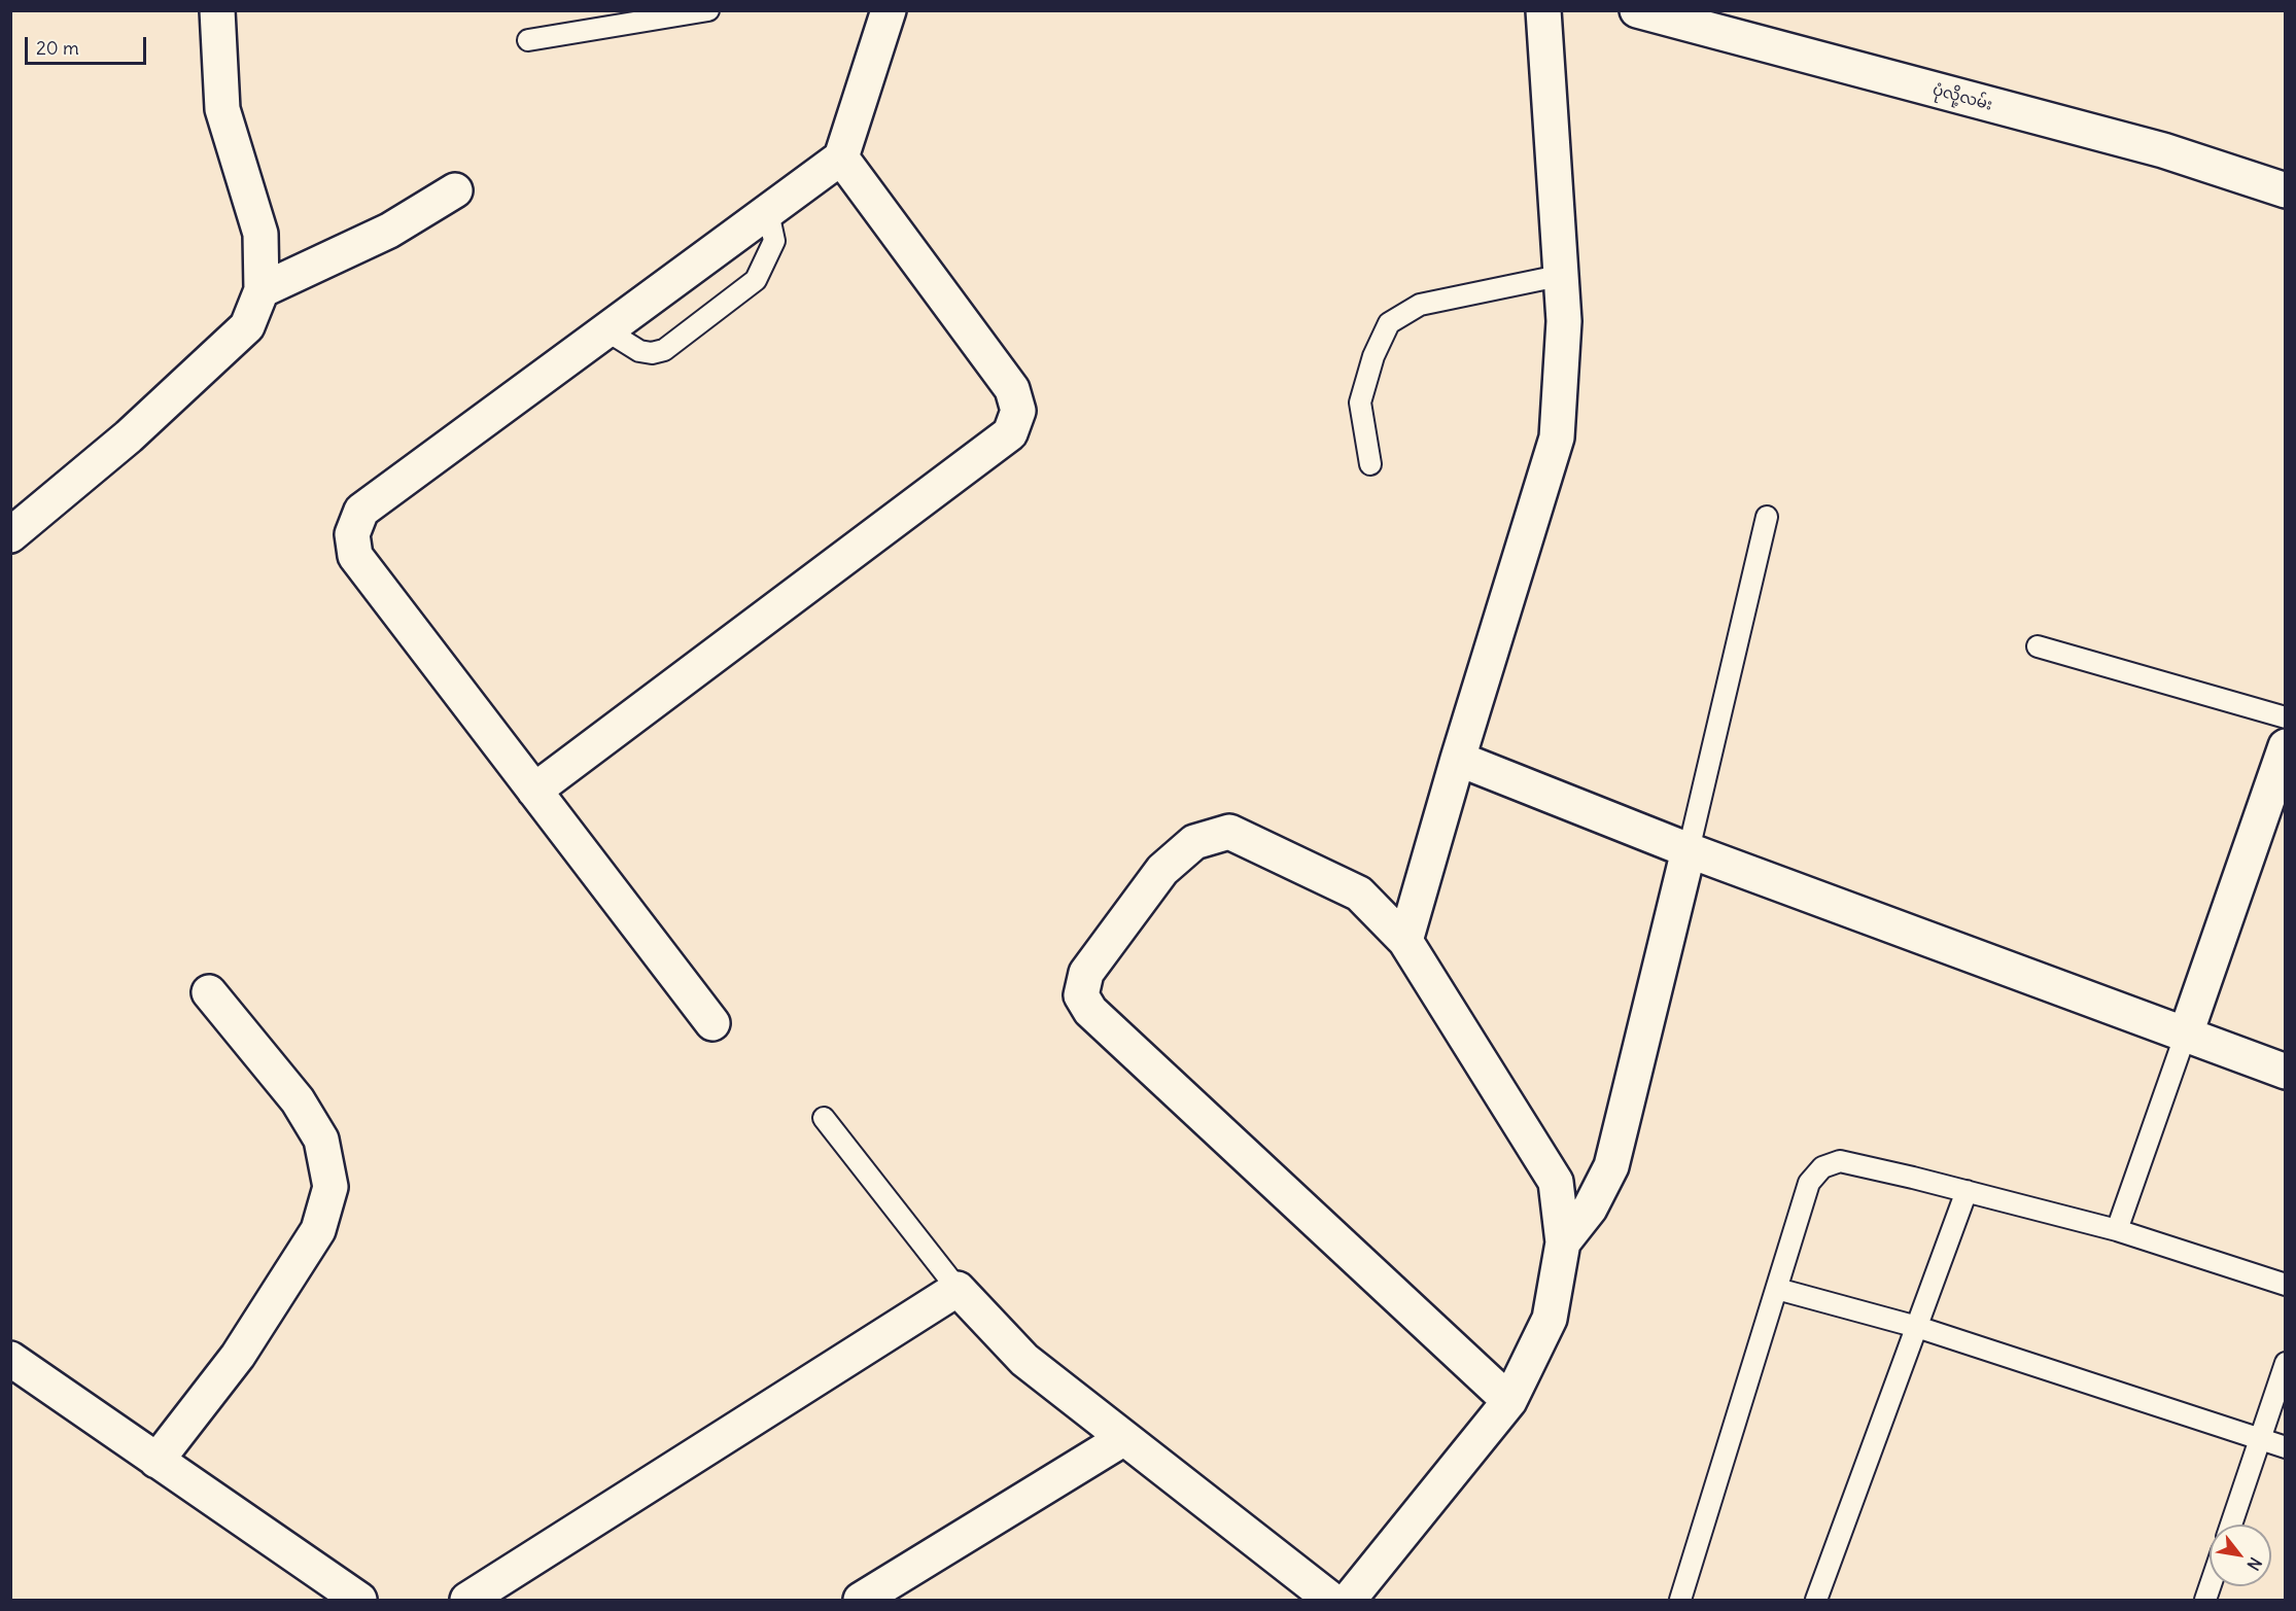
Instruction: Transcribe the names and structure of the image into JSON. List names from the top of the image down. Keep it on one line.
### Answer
{"streets":{"street":["ပုံလို့လမ်း"]},"scale_bar":"20 m","north":"bottom right"}
